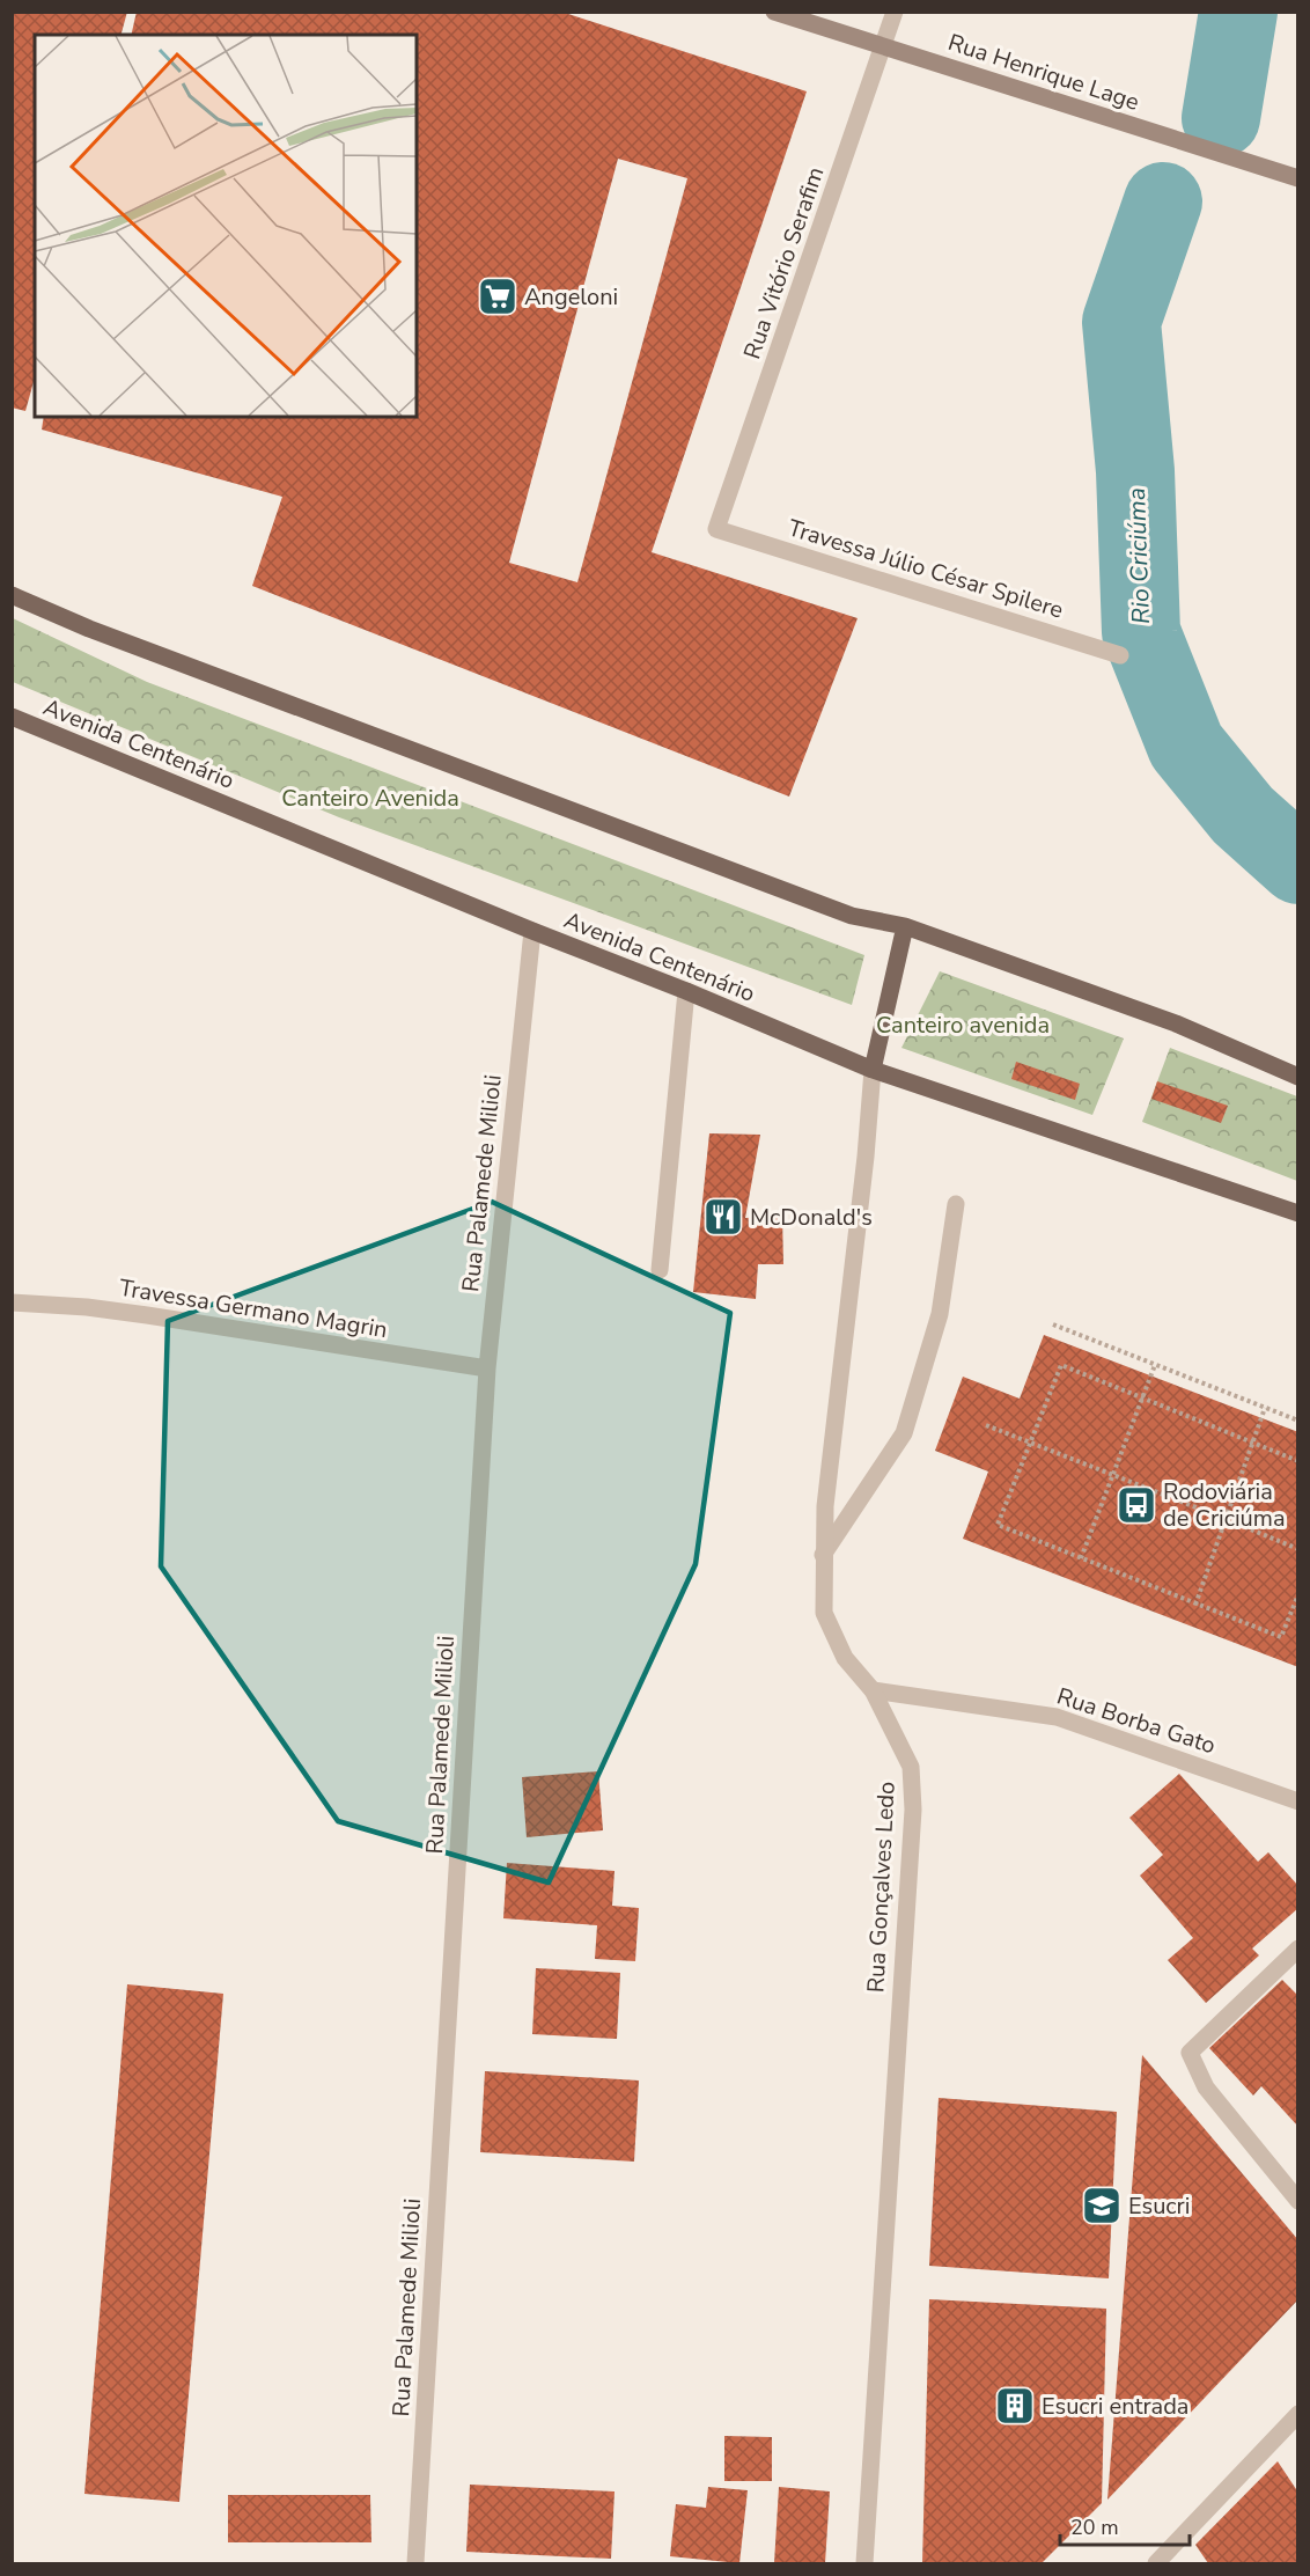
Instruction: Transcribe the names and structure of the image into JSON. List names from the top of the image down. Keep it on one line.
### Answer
{"streets":{"main road":["Rua Henrique Lage","Avenida Centenário"],"street":["Rua Vitório Serafim","Travessa Júlio César Spilere","Rua Palamede Milioli","Travessa Germano Magrin","Rua Borba Gato","Rua Gonçalves Ledo"]},"crossings":[["Rua Henrique Lage","Rua Vitório Serafim"],["Rua Vitório Serafim","Travessa Júlio César Spilere"],["Avenida Centenário","Rua Palamede Milioli"],["Avenida Centenário","Rua Gonçalves Ledo"],["Rua Palamede Milioli","Travessa Germano Magrin"],["Rua Borba Gato","Rua Gonçalves Ledo"]],"water":["Rio Criciúma"],"parks":["Canteiro Avenida","Canteiro avenida"],"places":{"supermarket":["Angeloni"],"restaurant":["McDonald's"],"bus stop":["Rodoviária de Criciúma"],"school or university":["Esucri"],"building":["Esucri entrada"]},"scale_bar":"20 m"}
